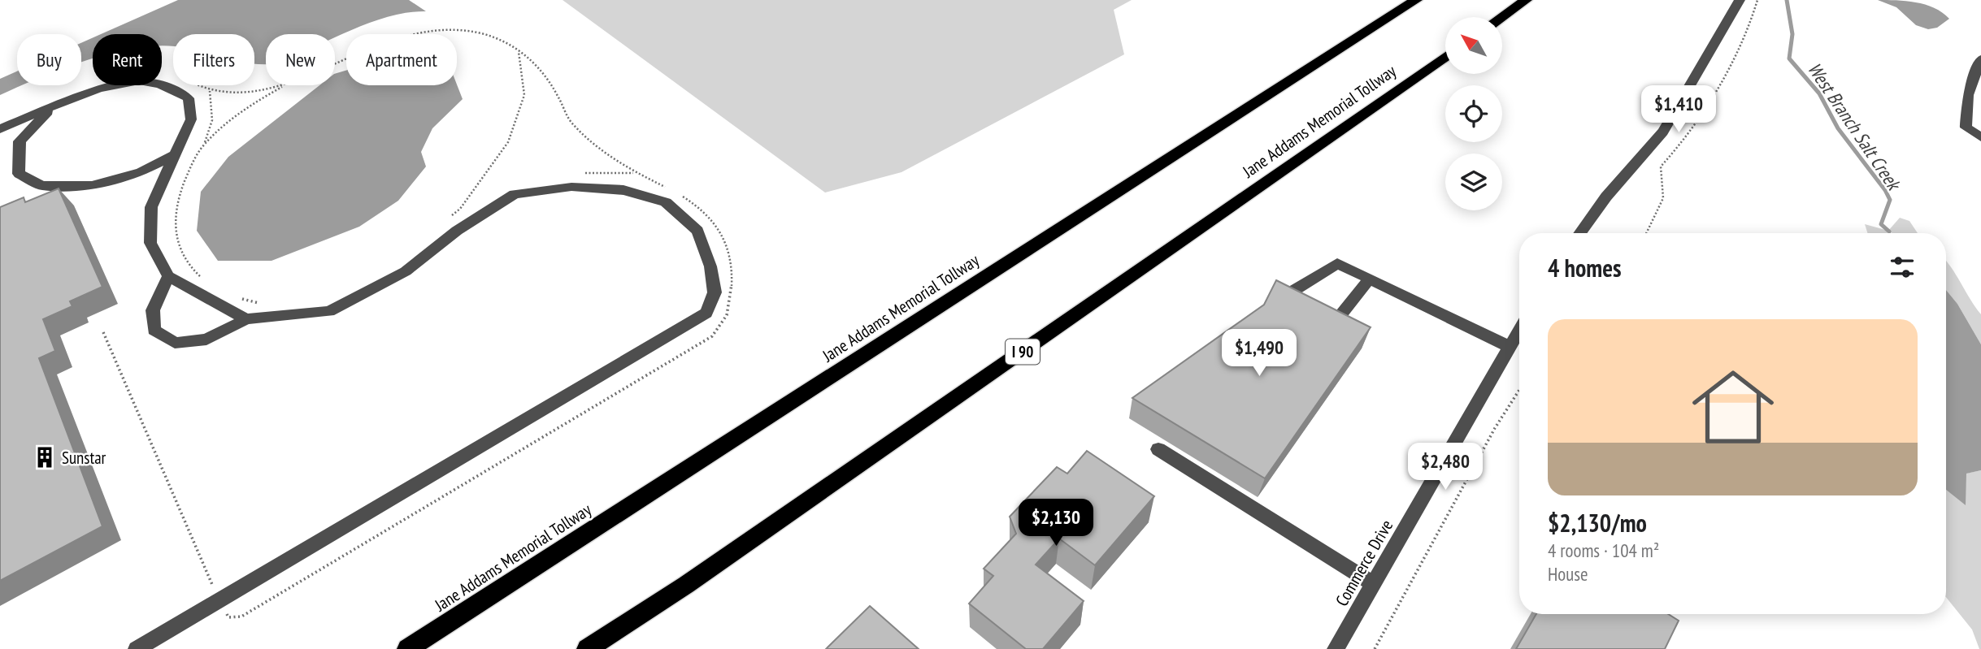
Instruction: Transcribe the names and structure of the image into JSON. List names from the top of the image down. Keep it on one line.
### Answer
{"streets":{"highway":["Jane Addams Memorial Tollway","I 90"],"street":["Commerce Drive"]},"water":["West Branch Salt Creek"],"places":{"building":["Sunstar"]},"north":"top left","page":{"chip":["Buy","Rent","Filters","New","Apartment"],"price":["$1,410","$1,490","$2,480","$2,130"],"heading":"4 homes","list":[{"name":"$2,130/mo","note":"4 rooms · 104 m² · House"}]}}
